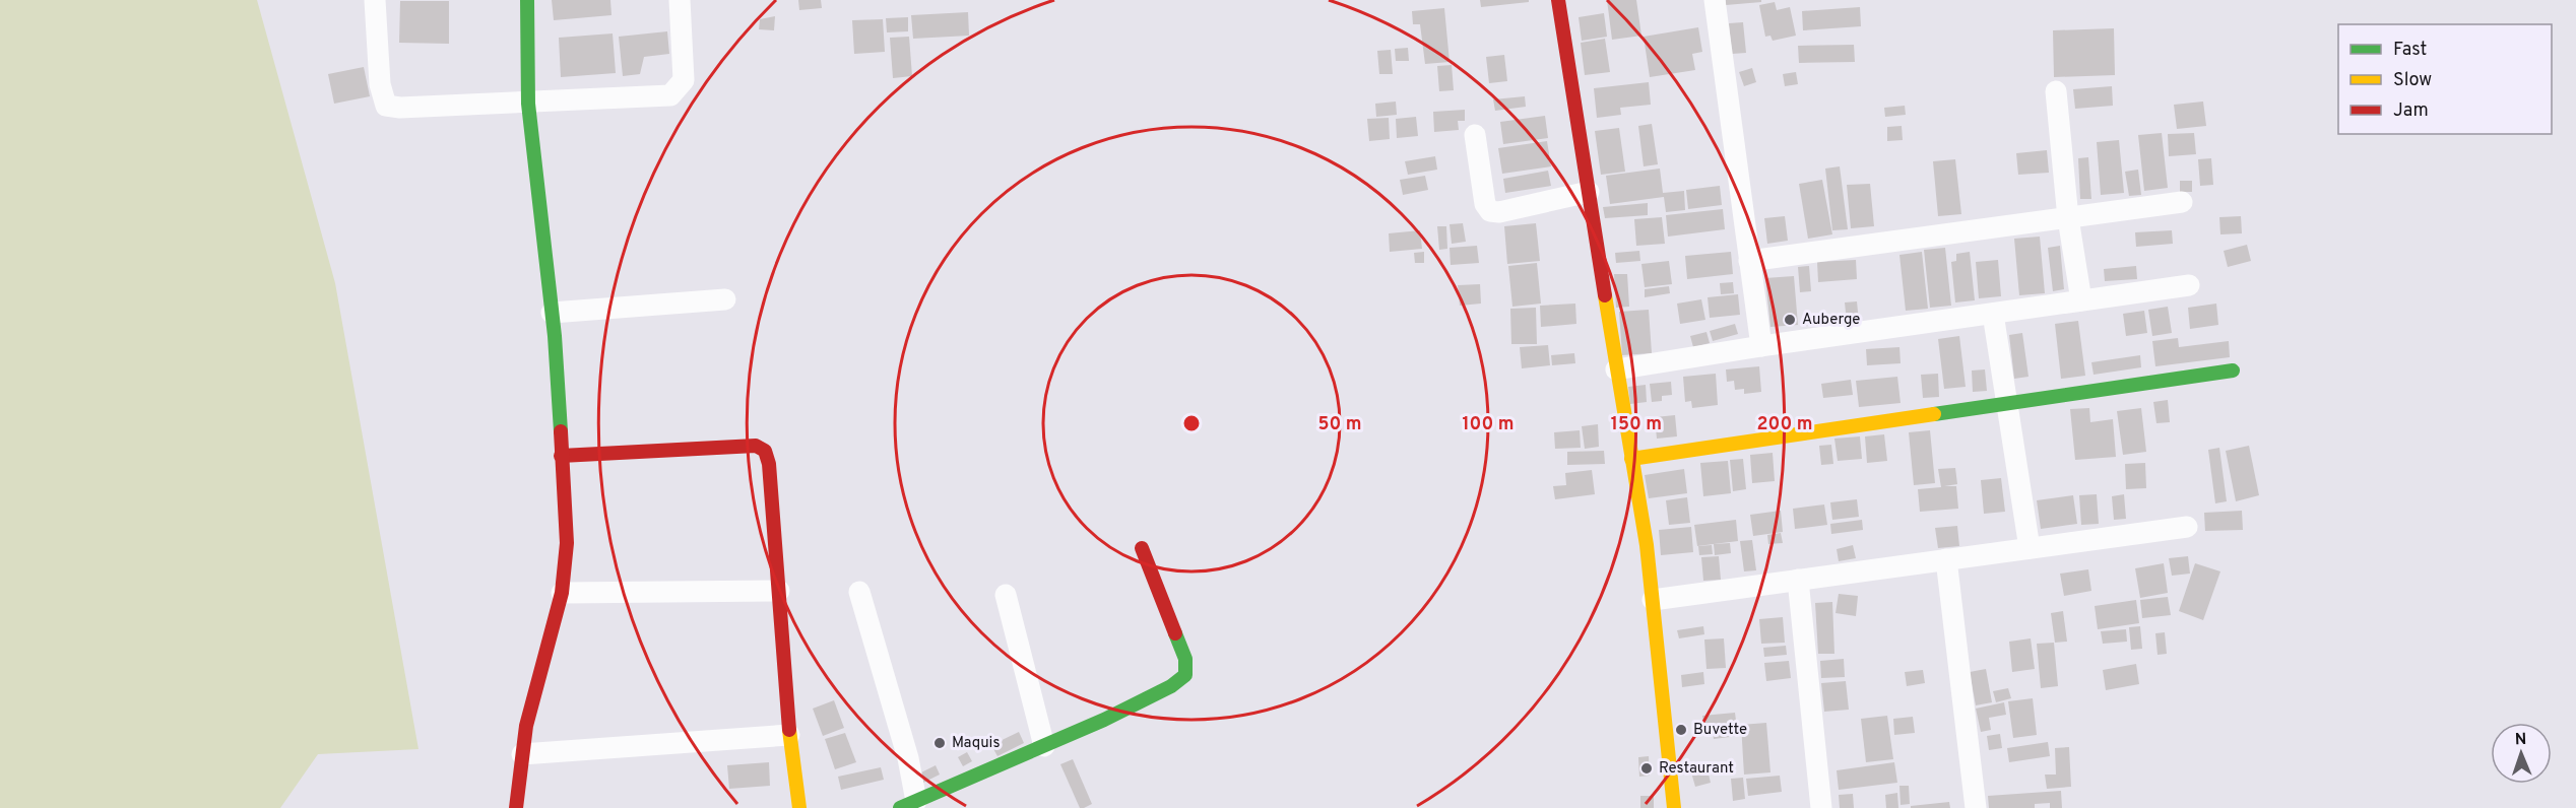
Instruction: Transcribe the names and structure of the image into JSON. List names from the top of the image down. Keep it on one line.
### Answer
{"places":["Auberge","Buvette","Maquis","Restaurant"],"legend":["Fast","Slow","Jam"],"north":"top","rings":["50 m","100 m","150 m","200 m"]}
